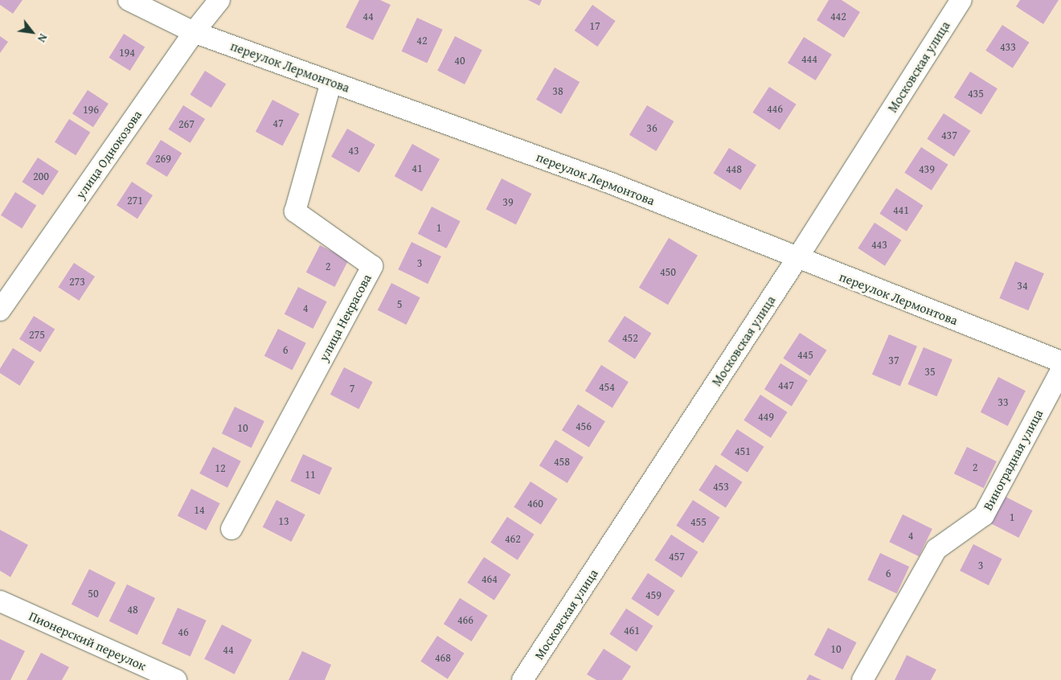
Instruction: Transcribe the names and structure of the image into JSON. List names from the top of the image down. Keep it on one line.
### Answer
{"streets":{"street":["переулок Лермонтова","Московская улица","улица Однокозова","улица Некрасова","Виноградная улица","Пионерский переулок"]},"crossings":[["переулок Лермонтова","Московская улица"],["переулок Лермонтова","улица Однокозова"],["переулок Лермонтова","улица Некрасова"]],"house_numbers":["44","442","17","42","433","194","444","40","38","435","446","196","47","267","36","437","43","269","41","448","439","200","271","39","441","1","443","3","2","450","273","34","5","4","275","452","6","445","37","35","447","454","7","33","449","456","10","451","458","2","12","11","453","460","14","1","13","455","4","462","457","3","6","464","50","459","48","466","461","46","10","44","468"],"north":"bottom right"}
